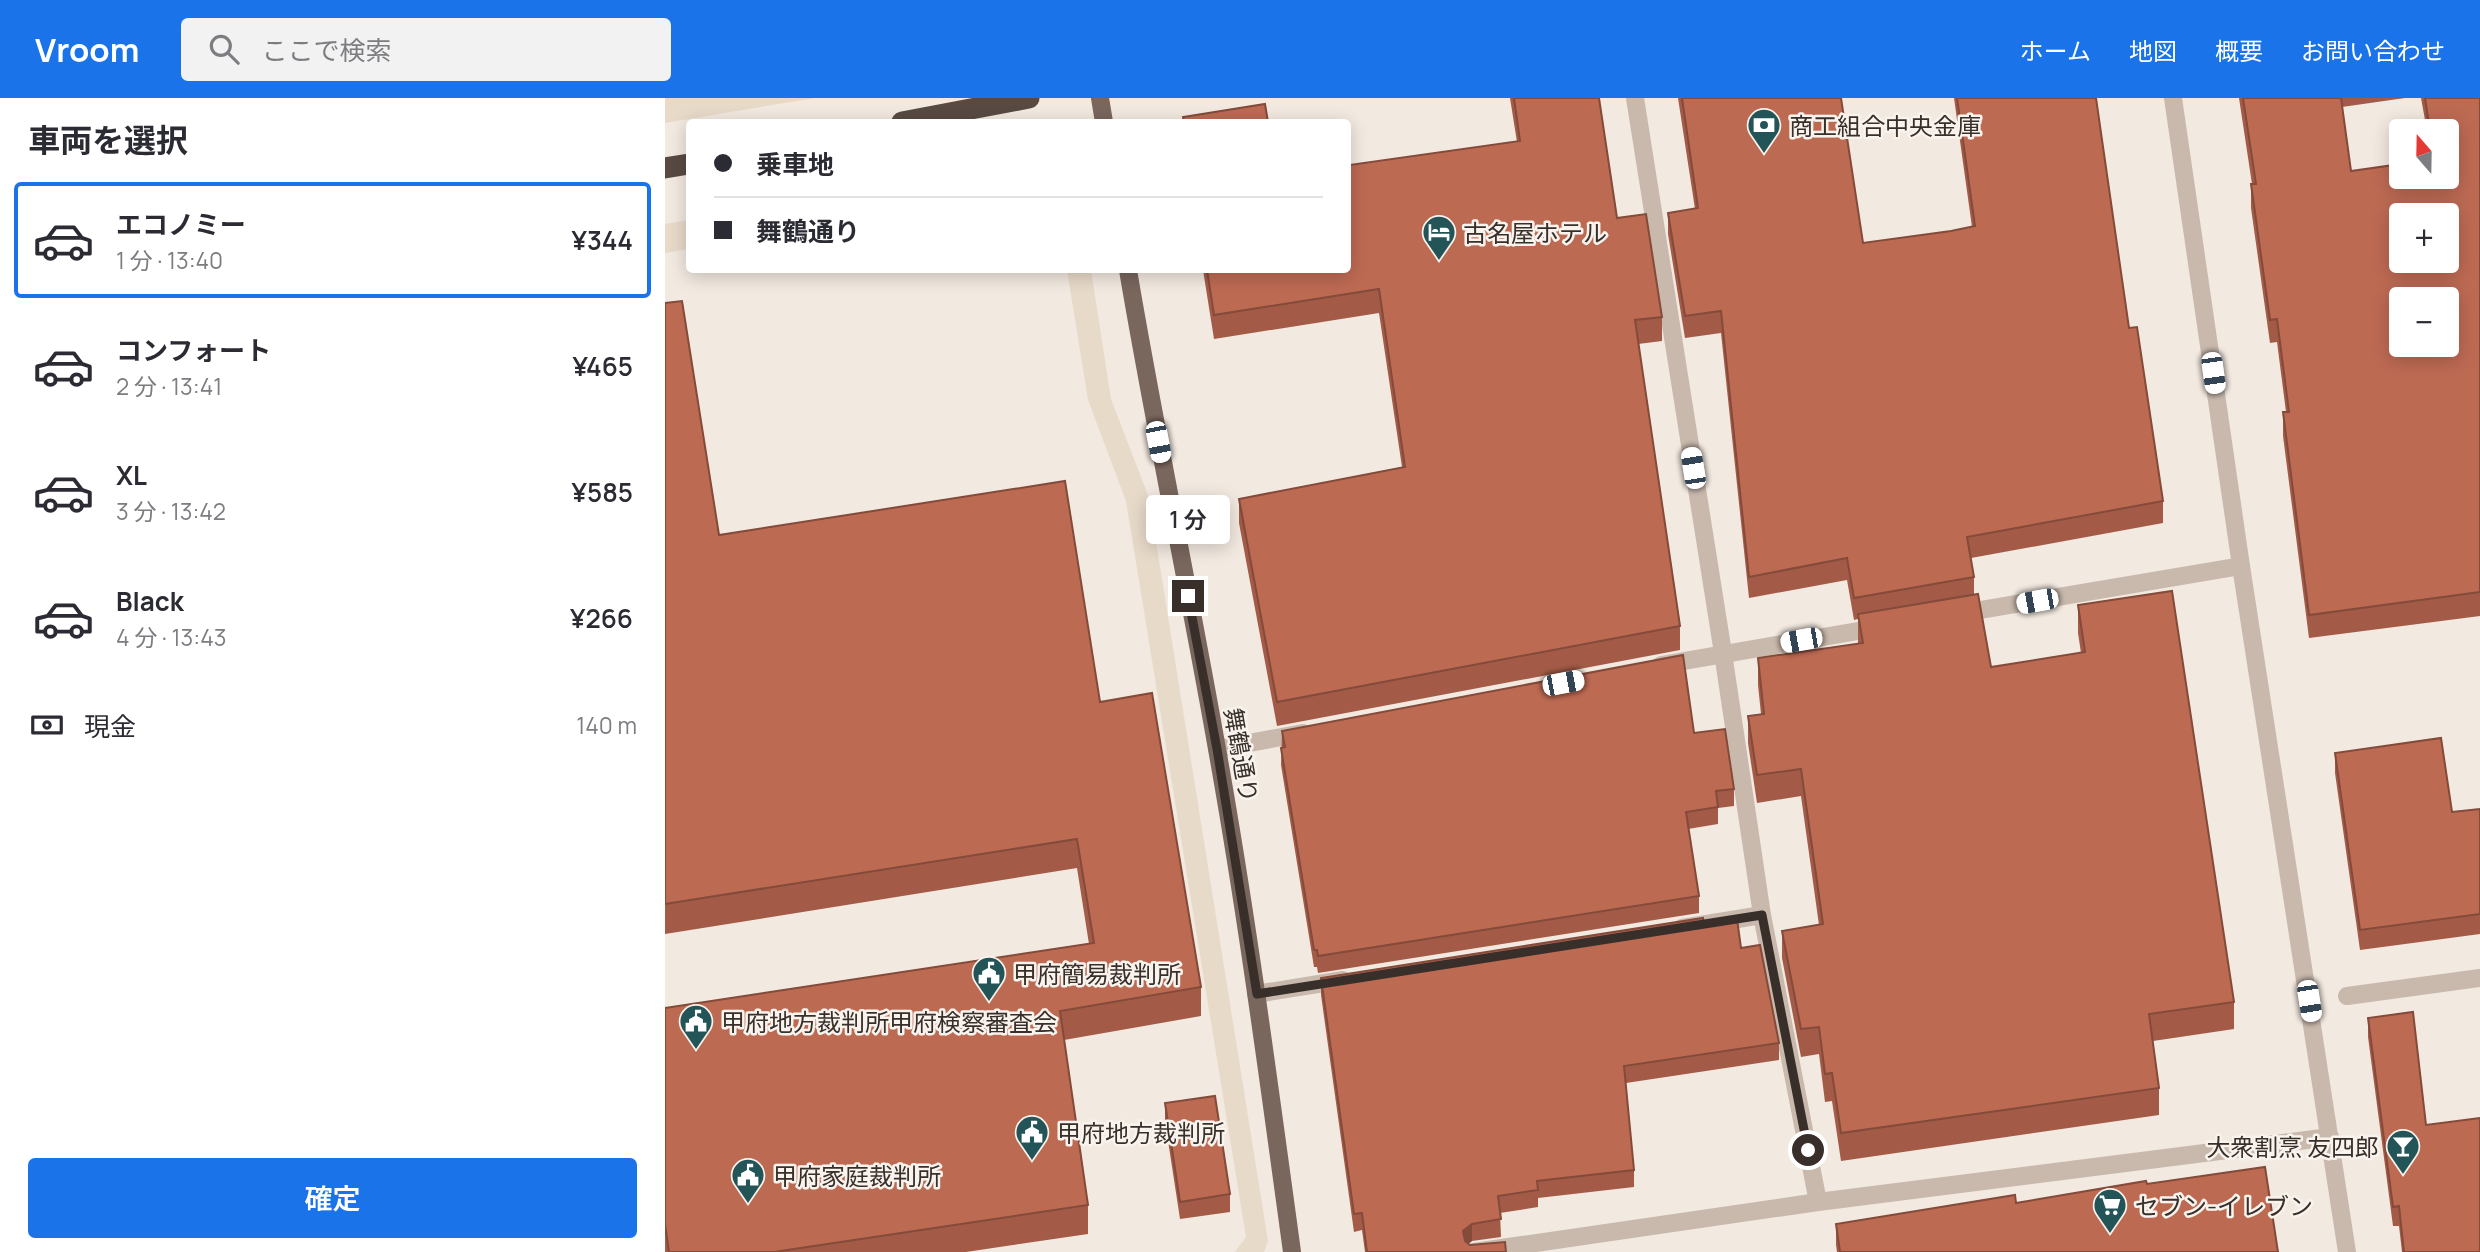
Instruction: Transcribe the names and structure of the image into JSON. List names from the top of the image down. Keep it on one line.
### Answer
{"streets":{"main road":["舞鶴通り"]},"places":{"bank":["商工組合中央金庫"],"hotel":["古名屋ホテル"],"public building":["甲府簡易裁判所","甲府地方裁判所甲府検察審査会","甲府地方裁判所","甲府家庭裁判所"],"bar":["大衆割烹 友四郎"],"supermarket":["セブン-イレブン"]},"north":"top","page":{"header":"Vroom","search":"ここで検索","nav":["ホーム","地図","概要","お問い合わせ"],"heading":"車両を選択","map_buttons":["+","−"],"banner":["乗車地","舞鶴通り"],"list":[{"name":"エコノミー","note":"1 分 · 13:40","value":"¥344"},{"name":"コンフォート","note":"2 分 · 13:41","value":"¥465"},{"name":"XL","note":"3 分 · 13:42","value":"¥585"},{"name":"Black","note":"4 分 · 13:43","value":"¥266"}],"bubble":"1 分","pay":["現金","140 m"],"buttons":"確定"}}
